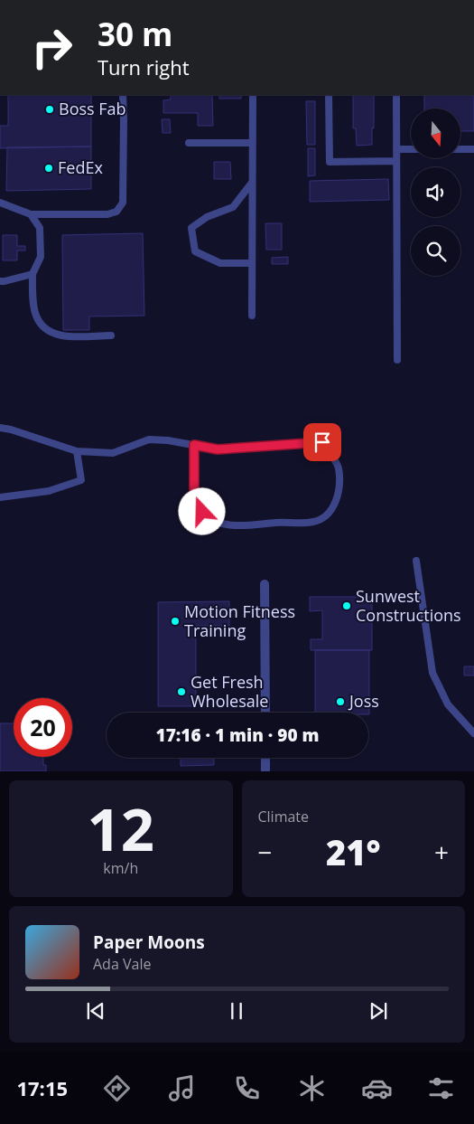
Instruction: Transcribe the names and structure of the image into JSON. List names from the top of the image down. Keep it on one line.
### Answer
{"places":["Boss Fab","FedEx","Sunwest Constructions","Motion Fitness Training","Get Fresh Wholesale","Joss"],"north":"bottom","page":{"turn":["30 m","Turn right"],"limit":"20","trip":"17:16 · 1 min · 90 m","tile":[["12","km/h"],"Climate"],"heat":["−","21°","+"],"song":["Paper Moons","Ada Vale"],"tabs":"17:15"}}
